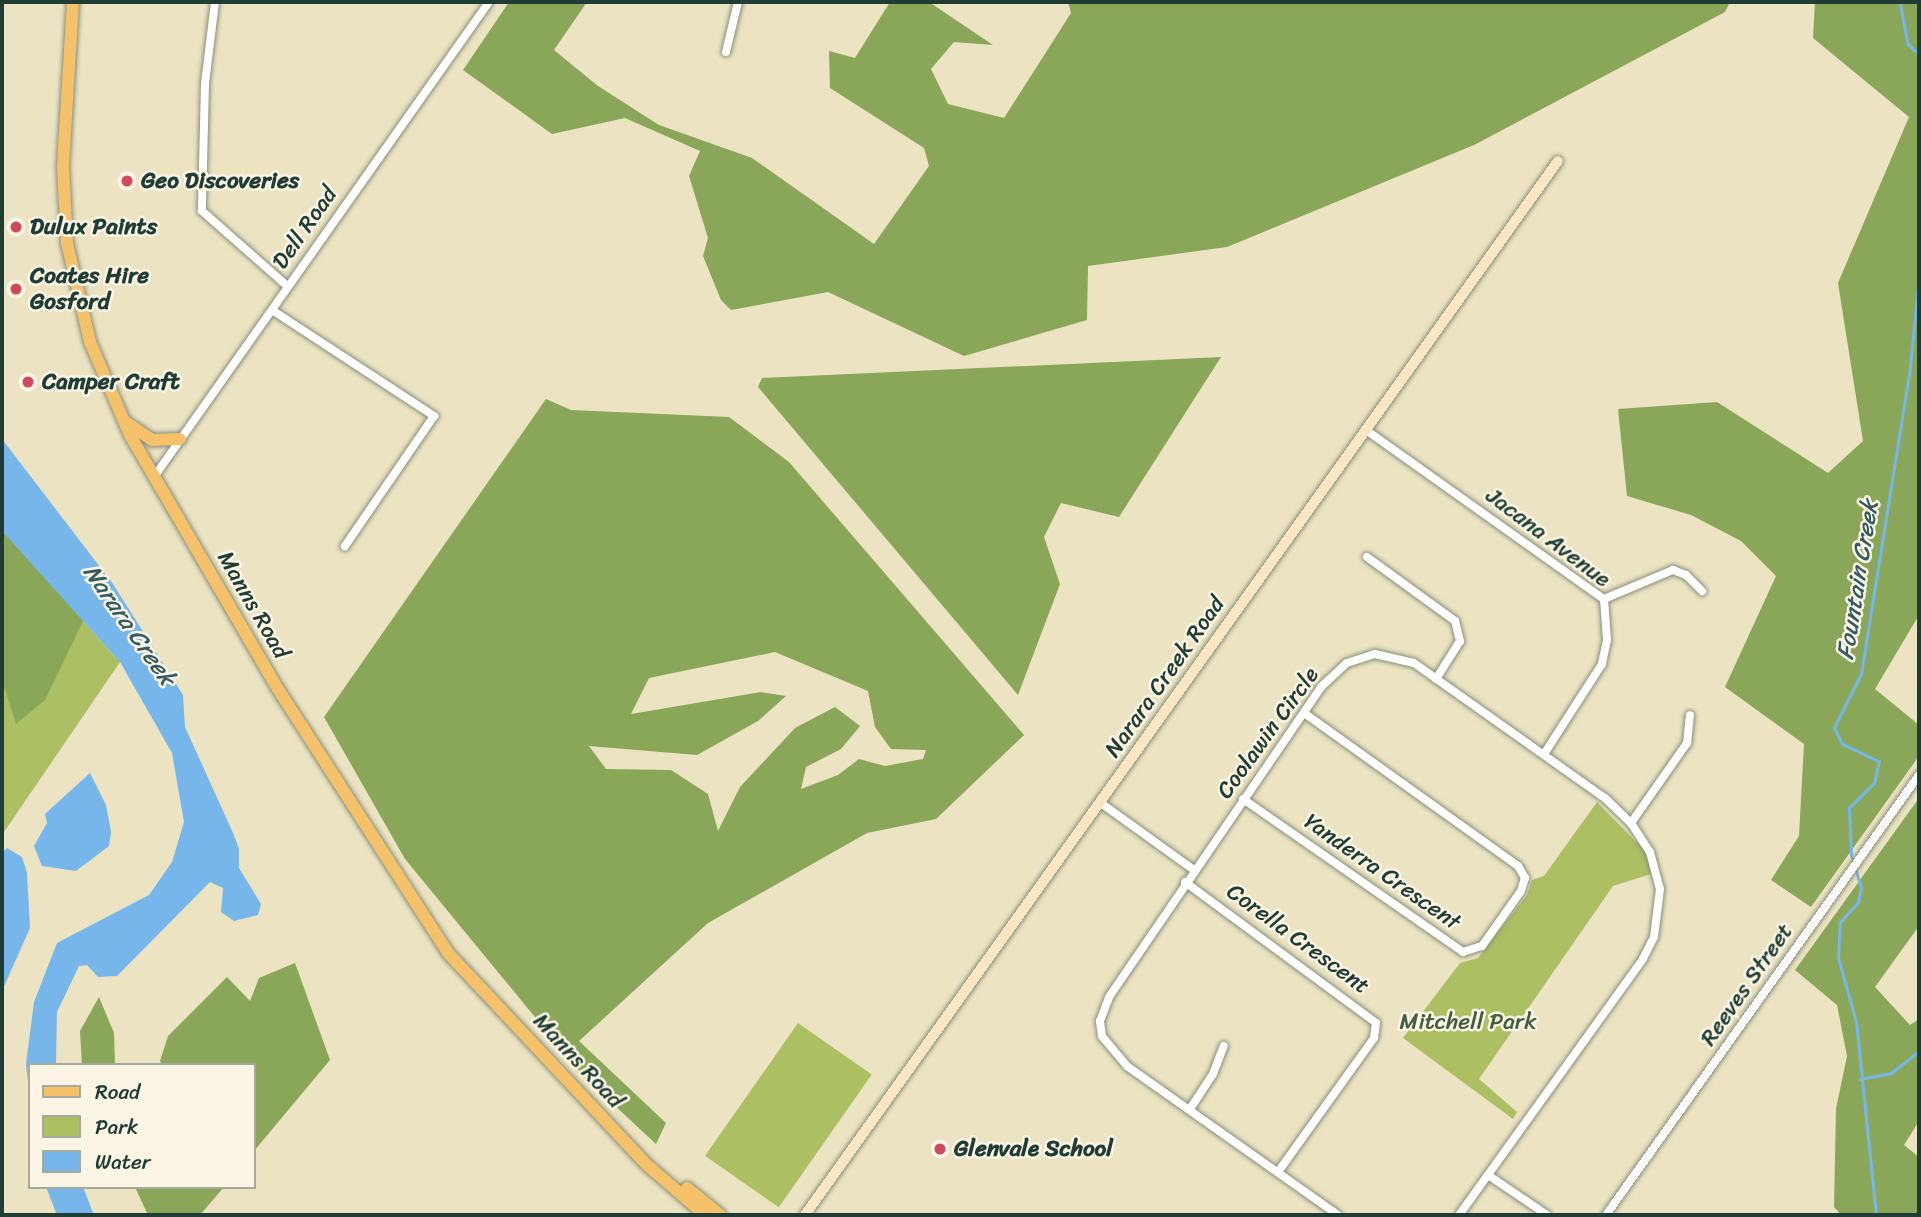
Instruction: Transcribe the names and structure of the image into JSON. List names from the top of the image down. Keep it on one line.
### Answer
{"streets":{"main road":["Manns Road"],"street":["Dell Road","Jacana Avenue","Narara Creek Road","Coolawin Circle","Yanderra Crescent","Corella Crescent","Reeves Street"]},"crossings":[["Dell Road","Manns Road"],["Jacana Avenue","Narara Creek Road"],["Jacana Avenue","Coolawin Circle"],["Coolawin Circle","Yanderra Crescent"],["Coolawin Circle","Corella Crescent"]],"water":["Fountain Creek","Narara Creek"],"parks":["Mitchell Park"],"places":["Geo Discoveries","Dulux Paints","Coates Hire Gosford","Camper Craft","Glenvale School"],"legend":["Road","Park","Water"]}
